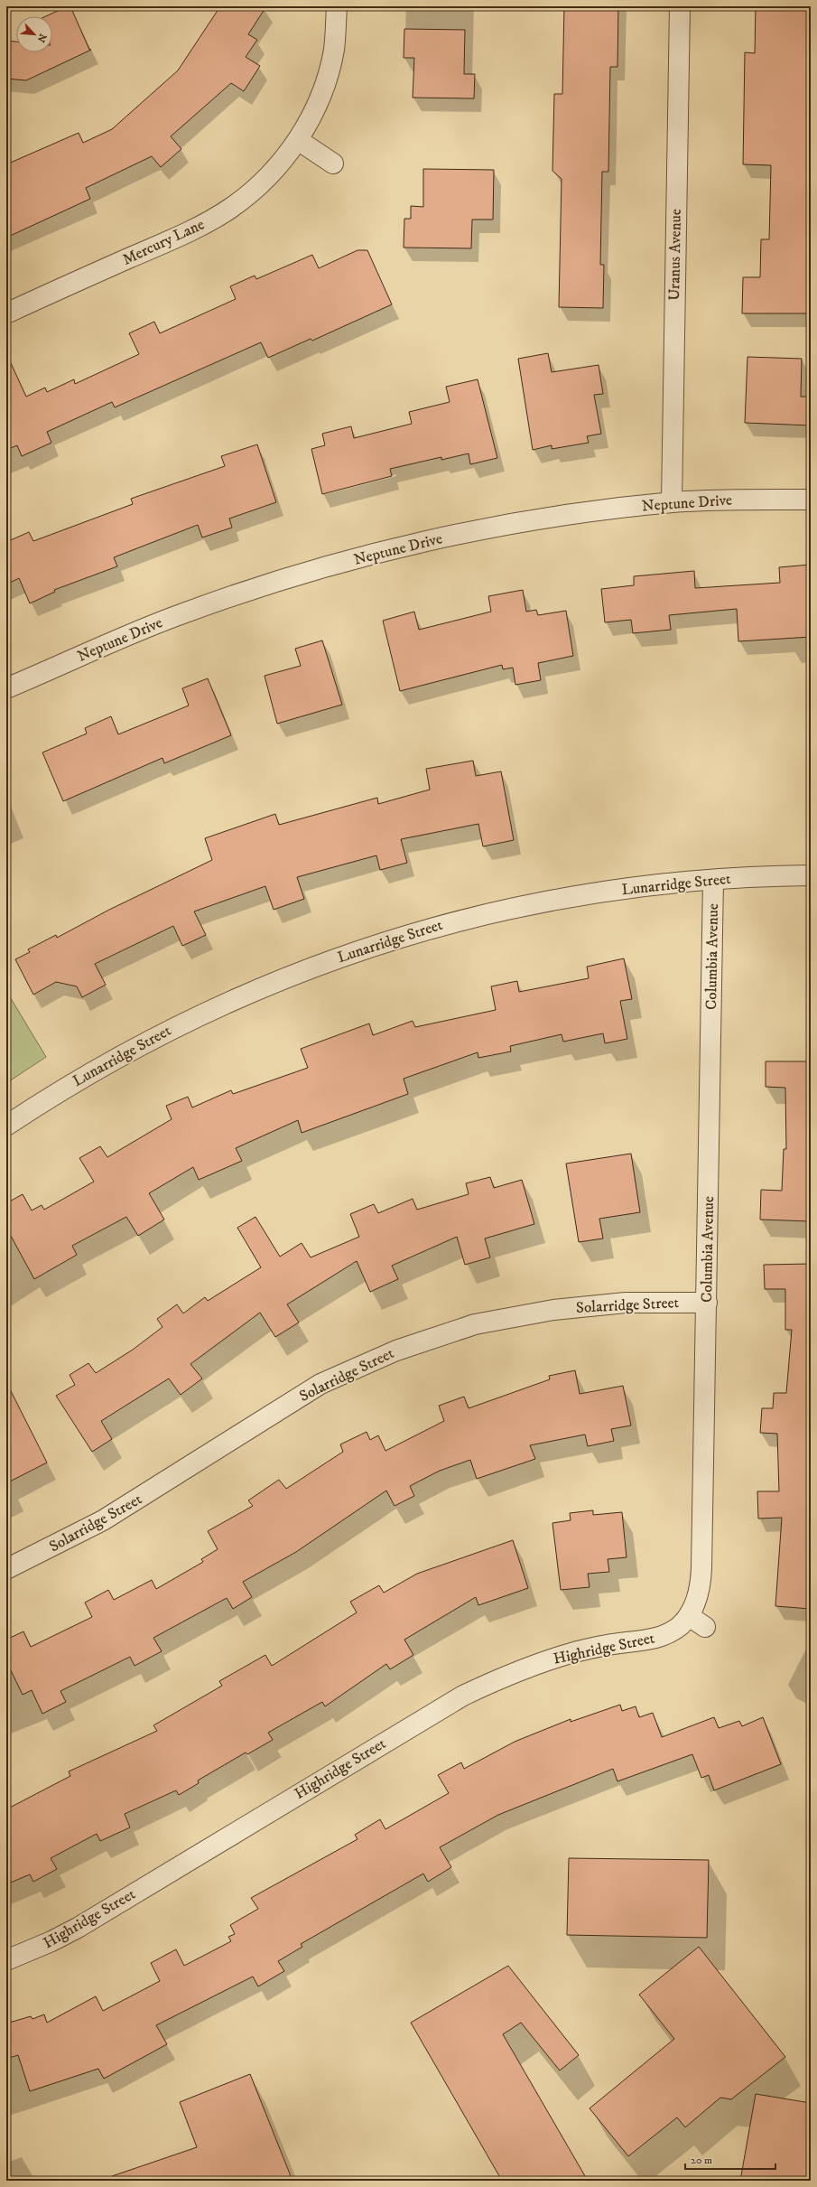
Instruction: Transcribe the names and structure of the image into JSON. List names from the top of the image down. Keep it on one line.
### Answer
{"streets":{"street":["Mercury Lane","Uranus Avenue","Neptune Drive","Lunarridge Street","Columbia Avenue","Solarridge Street","Highridge Street"]},"crossings":[["Uranus Avenue","Neptune Drive"],["Lunarridge Street","Columbia Avenue"],["Columbia Avenue","Solarridge Street"],["Columbia Avenue","Highridge Street"]],"scale_bar":"20 m","north":"bottom right"}
